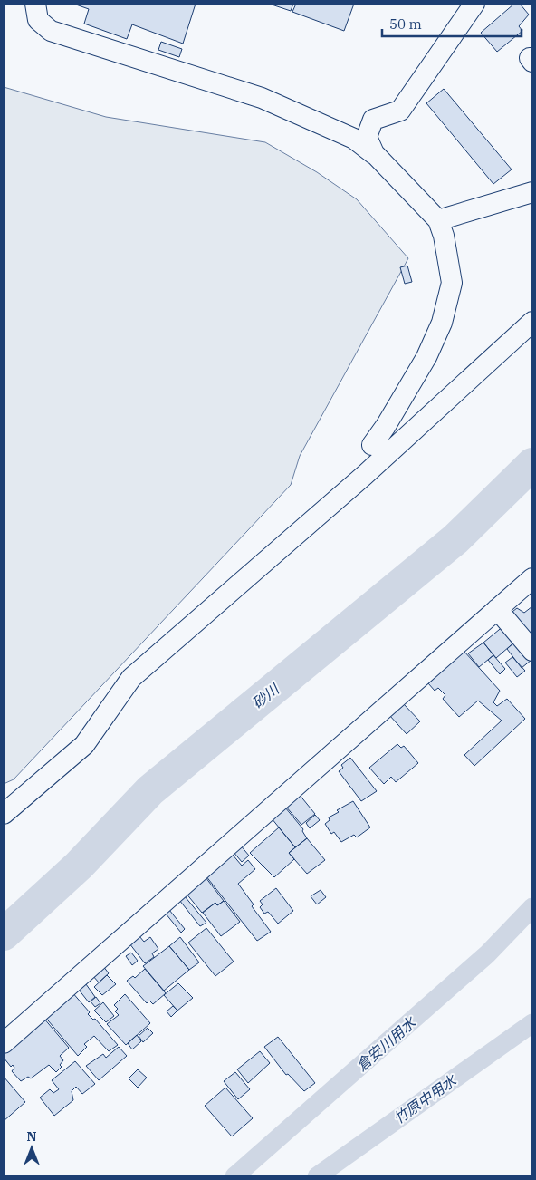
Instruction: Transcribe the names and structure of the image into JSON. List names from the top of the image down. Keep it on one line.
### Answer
{"water":["砂川","倉安川用水","竹原中用水"],"scale_bar":"50 m","north":"top"}
